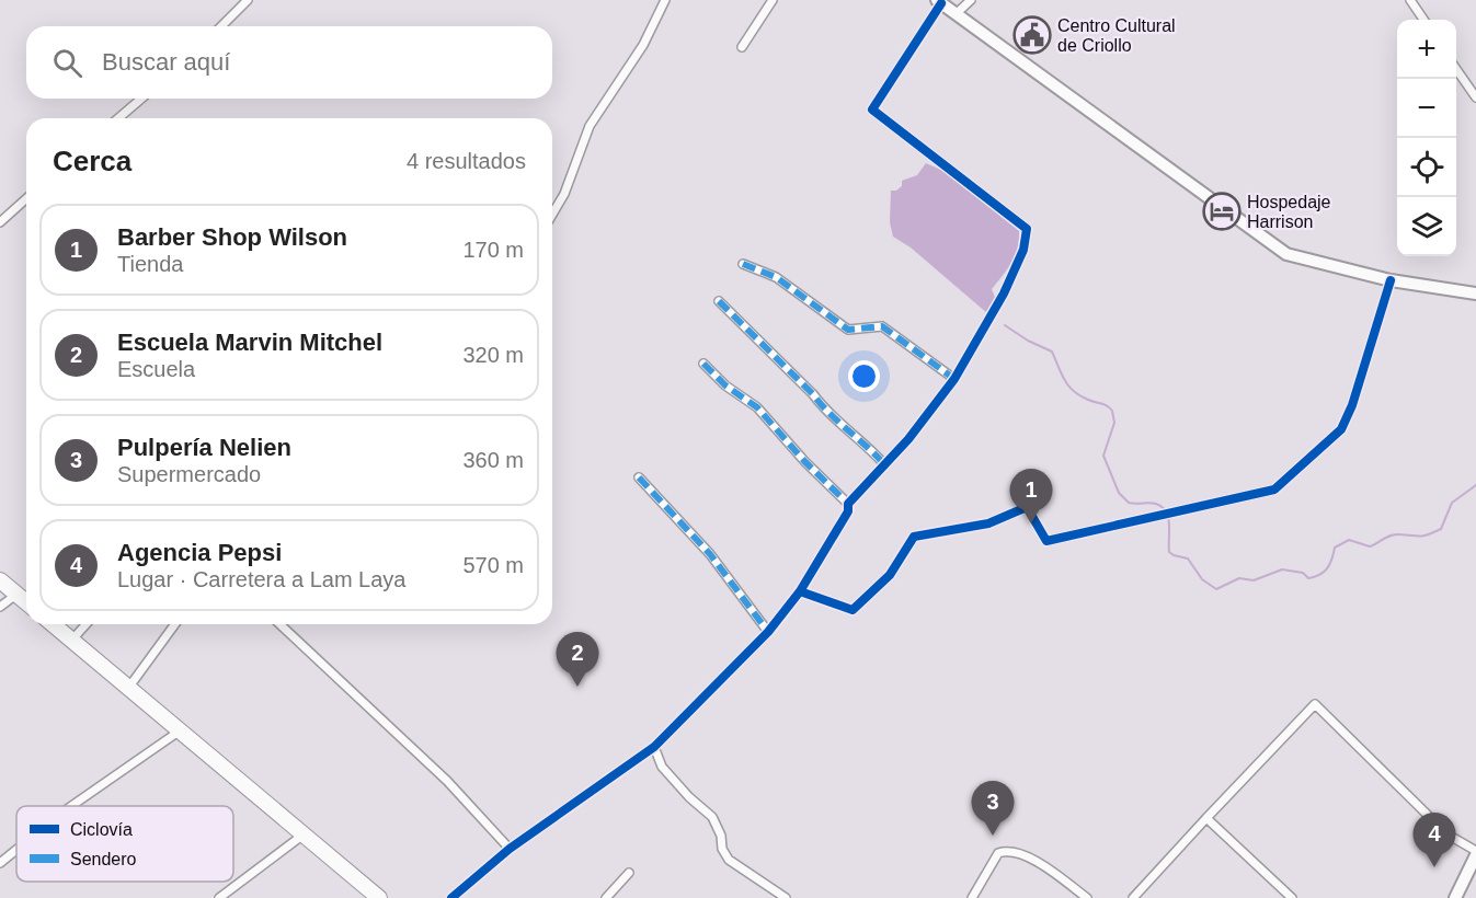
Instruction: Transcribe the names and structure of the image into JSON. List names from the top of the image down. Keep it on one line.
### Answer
{"places":{"public building":["Centro Cultural de Criollo"],"hotel":["Hospedaje Harrison"]},"legend":["Ciclovía","Sendero"],"page":{"map_buttons":["+","−"],"search":"Buscar aquí","heading":["Cerca","4 resultados"],"list":[{"mark":"1","name":"Barber Shop Wilson","note":"Tienda","value":"170 m"},{"mark":"2","name":"Escuela Marvin Mitchel","note":"Escuela","value":"320 m"},{"mark":"3","name":"Pulpería Nelien","note":"Supermercado","value":"360 m"},{"mark":"4","name":"Agencia Pepsi","note":"Lugar · Carretera a Lam Laya","value":"570 m"}],"pins":["1","2","3","4"]}}
